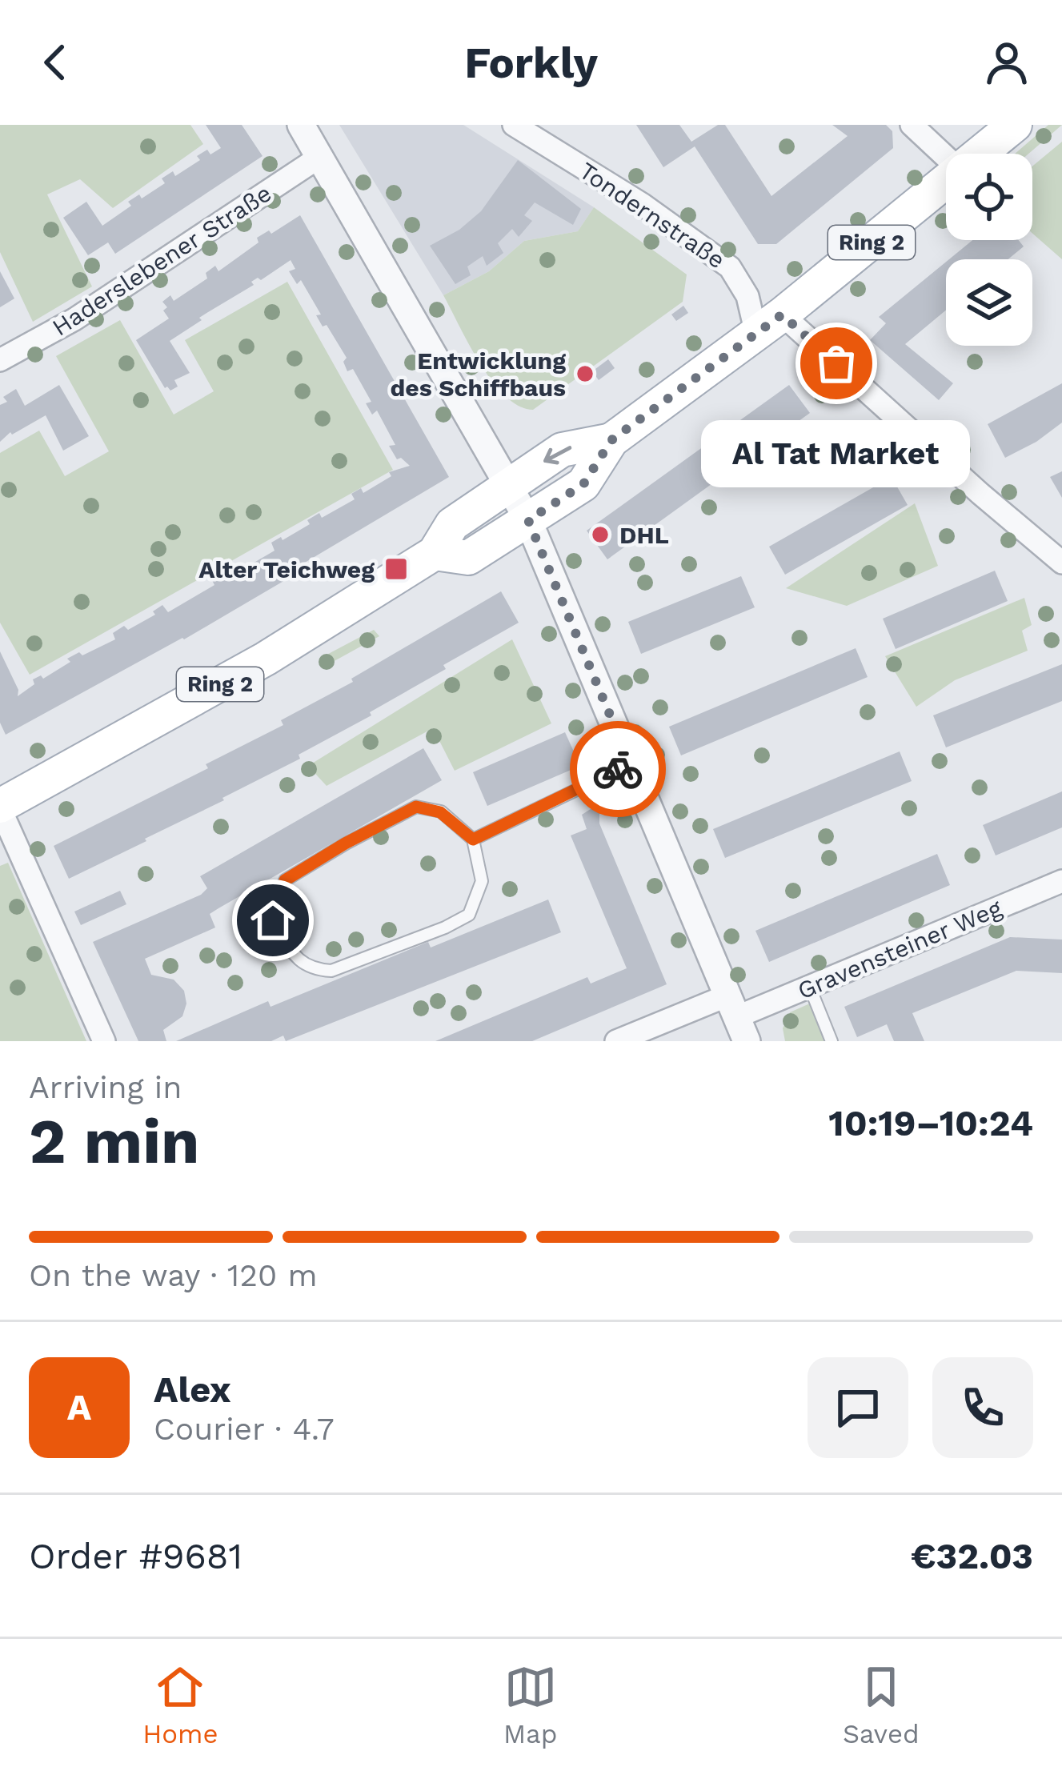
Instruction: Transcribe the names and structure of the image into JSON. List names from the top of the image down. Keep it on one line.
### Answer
{"streets":{"main road":["Ring 2"],"street":["Tondernstraße","Haderslebener Straße","Gravensteiner Weg"]},"crossings":[["Tondernstraße","Ring 2"]],"places":{"other":["Al Tat Market","Entwicklung des Schiffbaus","DHL"],"transit":["Alter Teichweg"]},"page":{"header":"Forkly","bubble":"Al Tat Market","heading":["2 min","Arriving in","10:19–10:24"],"panel":["Alex","Courier · 4.7","Order #9681","€32.03"],"bar":"On the way · 120 m","round":"A","tabs":["Home","Map","Saved"]}}
